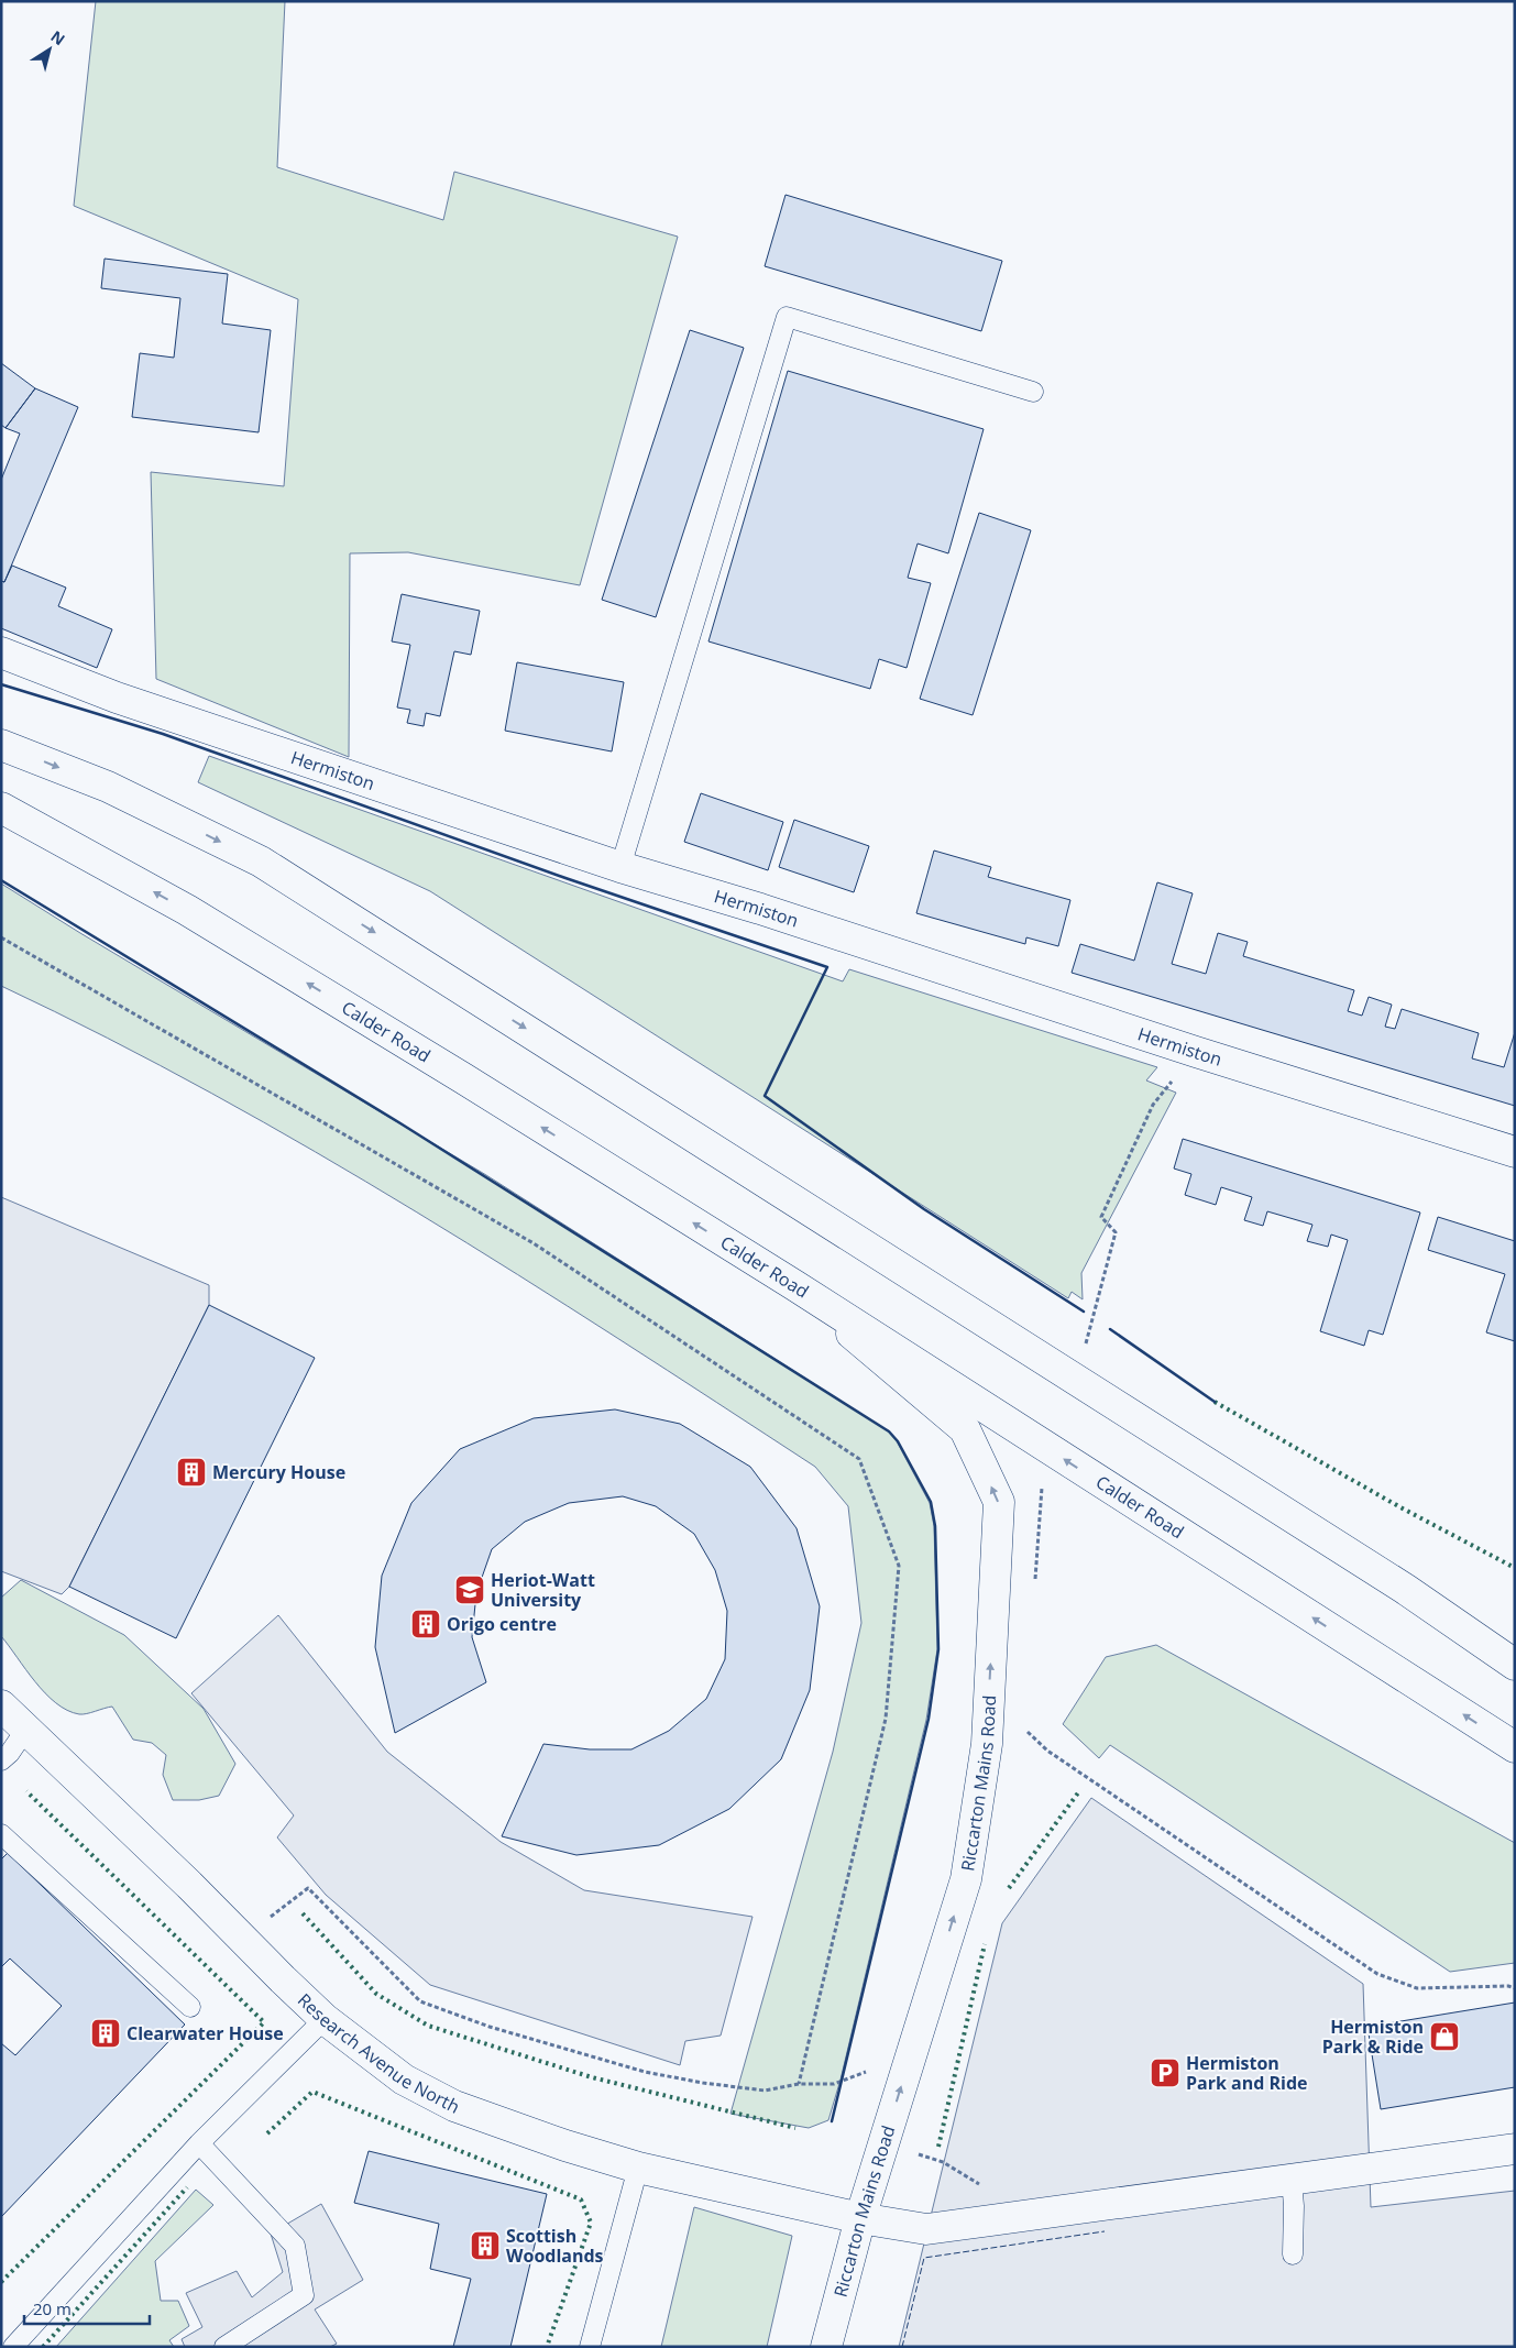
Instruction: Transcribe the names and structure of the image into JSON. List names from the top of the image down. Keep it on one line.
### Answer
{"streets":{"street":["Hermiston","Calder Road","Riccarton Mains Road","Research Avenue North"]},"crossings":[["Calder Road","Riccarton Mains Road"],["Riccarton Mains Road","Research Avenue North"]],"one_way":["Riccarton Mains Road"],"places":{"building":["Mercury House","Origo centre","Clearwater House","Scottish Woodlands"],"school or university":["Heriot-Watt University"],"shop":["Hermiston Park & Ride"],"parking":["Hermiston Park and Ride"]},"scale_bar":"20 m","north":"top right"}
